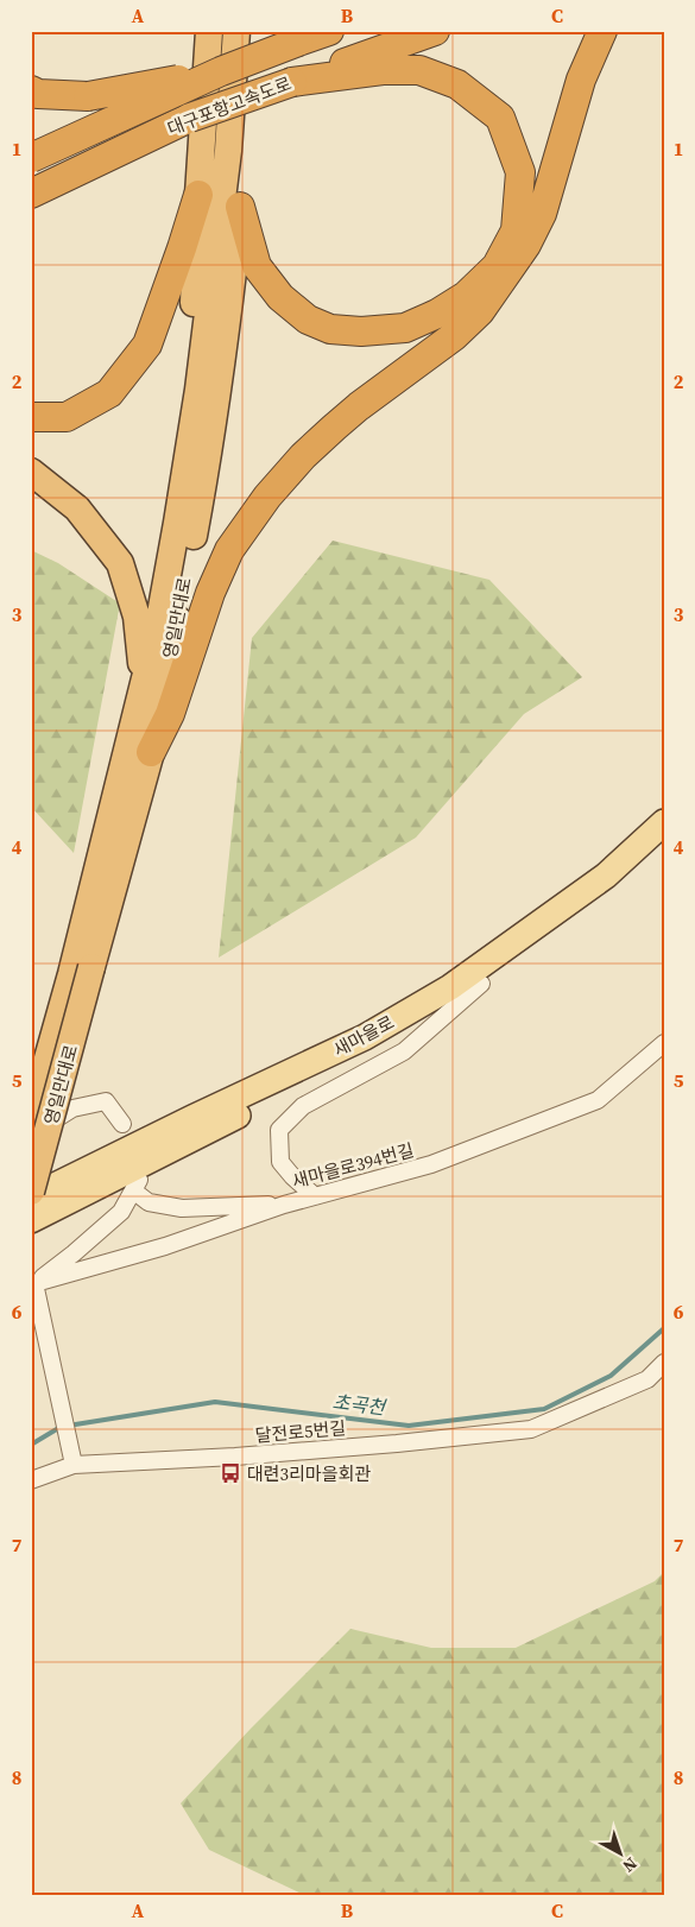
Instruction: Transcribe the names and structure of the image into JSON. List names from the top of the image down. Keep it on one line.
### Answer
{"streets":{"highway":["대구포항고속도로","영일만대로"],"main road":["새마을로"],"street":["새마을로394번길","달전로5번길"]},"water":["초곡천"],"places":{"bus stop":["대련3리마을회관"]},"north":"bottom right","grid":{"columns":["A","B","C"],"rows":["1","2","3","4","5","6","7","8"]}}
